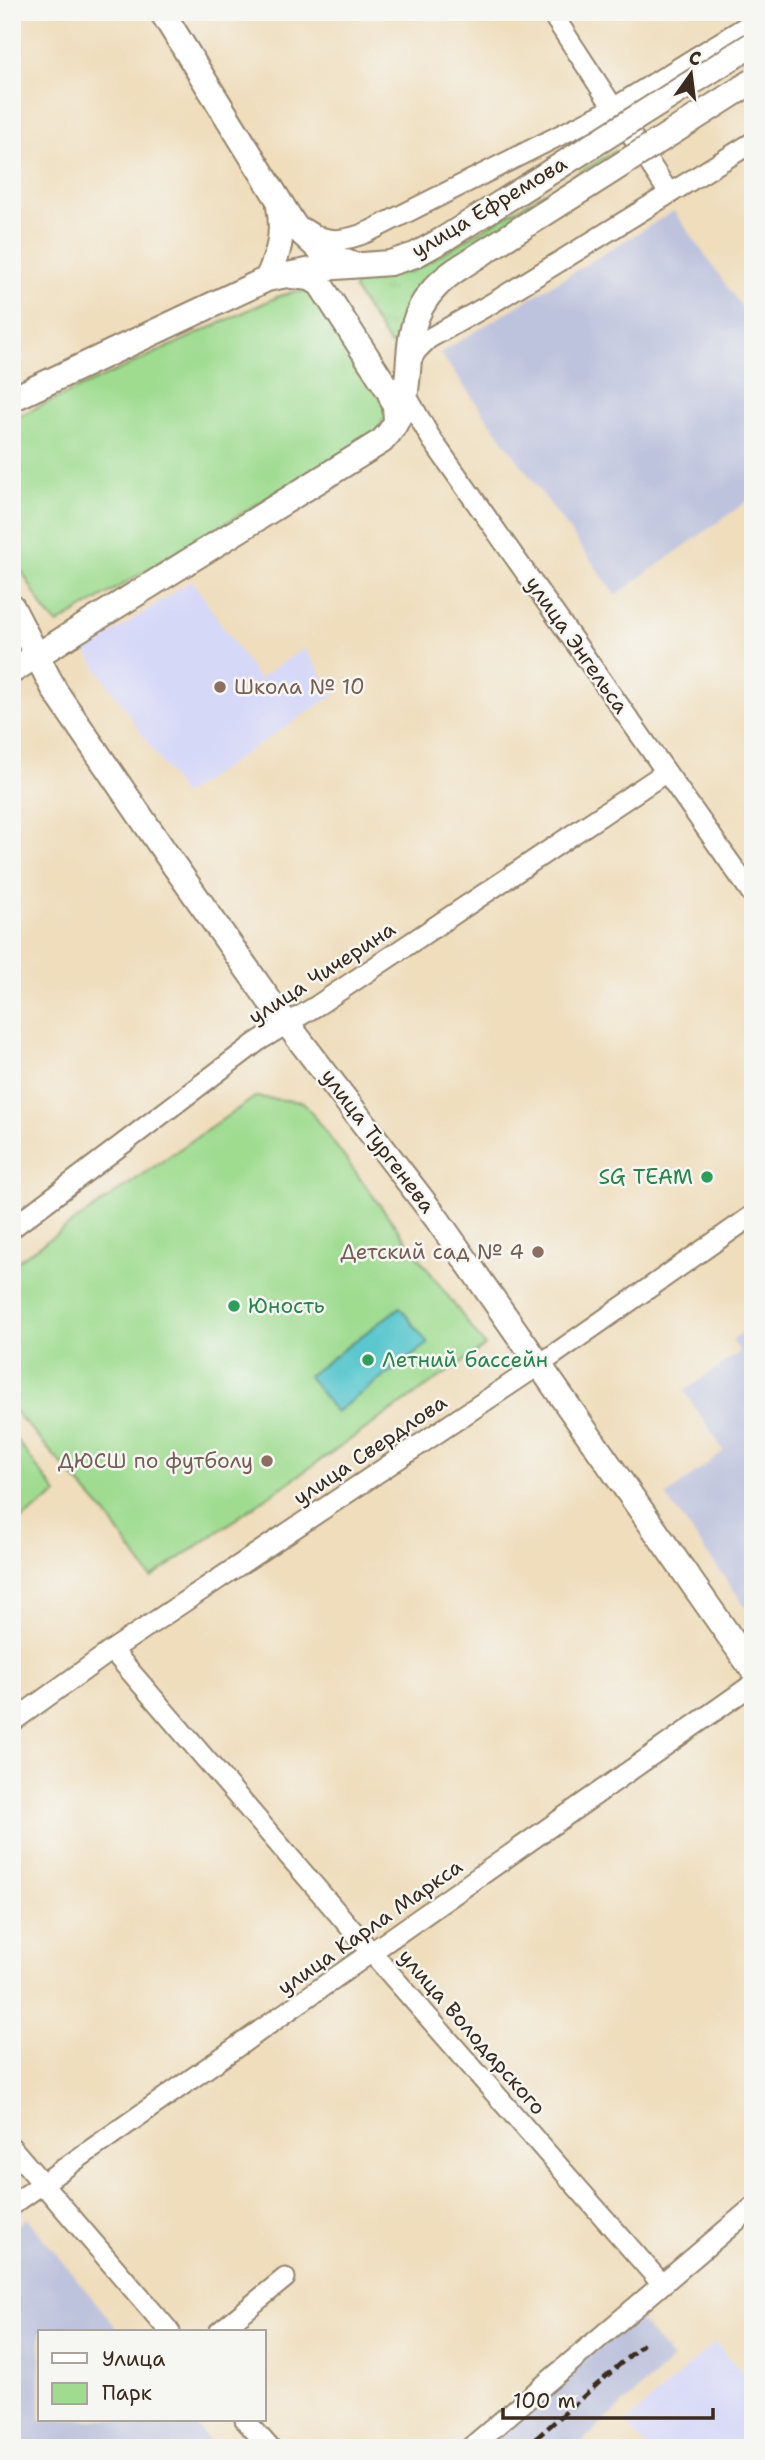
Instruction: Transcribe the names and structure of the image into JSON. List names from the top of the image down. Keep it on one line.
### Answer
{"streets":{"main road":["улица Ефремова","улица Тургенева"],"street":["улица Энгельса","улица Чичерина","улица Свердлова","улица Карла Маркса","улица Володарского"]},"crossings":[["улица Ефремова","улица Энгельса"],["улица Энгельса","улица Чичерина"],["улица Чичерина","улица Тургенева"],["улица Тургенева","улица Свердлова"],["улица Свердлова","улица Володарского"],["улица Карла Маркса","улица Володарского"]],"places":["Школа № 10","SG TEAM","Детский сад № 4","Юность","Летний бассейн","ДЮСШ по футболу"],"legend":["Улица","Парк"],"scale_bar":"100 m","north":"top"}
